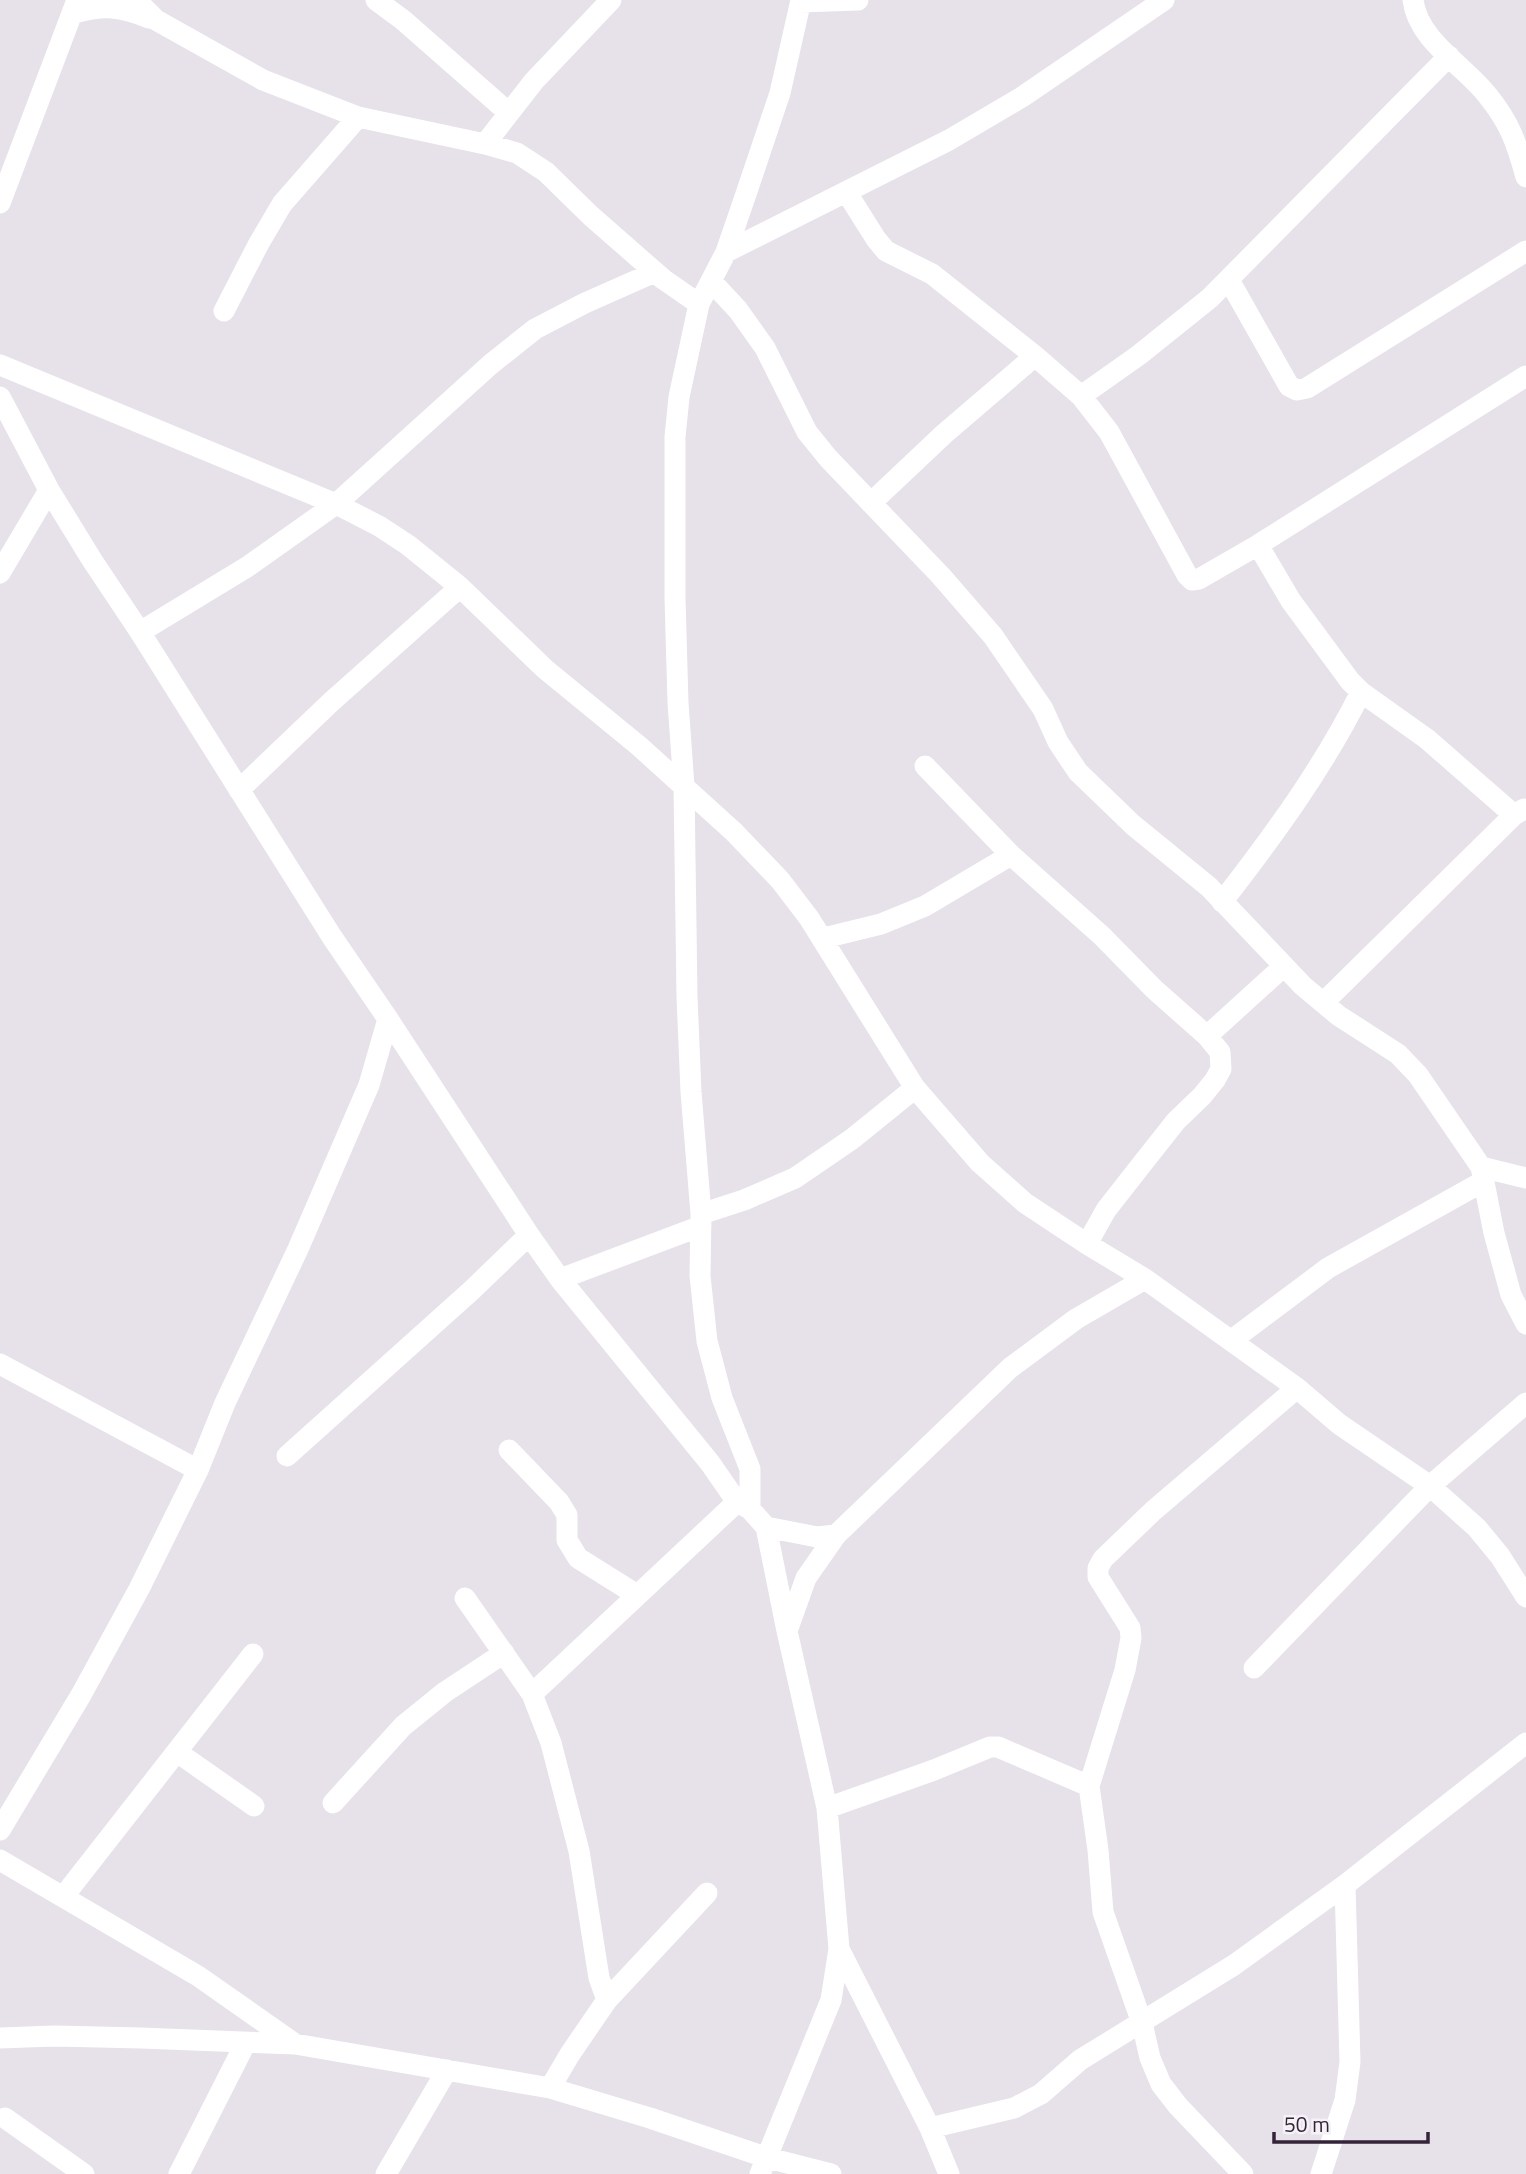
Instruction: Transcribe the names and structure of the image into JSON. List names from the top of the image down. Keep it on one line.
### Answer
{"scale_bar":"50 m"}
